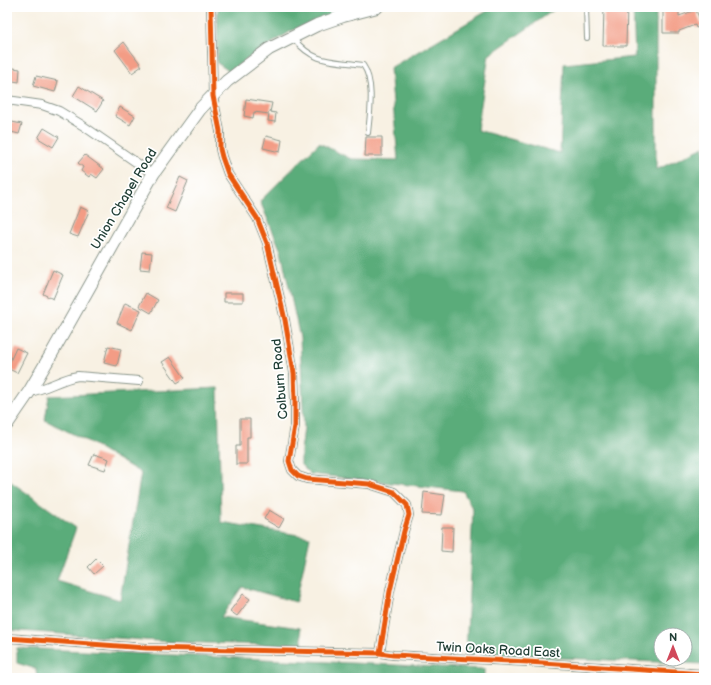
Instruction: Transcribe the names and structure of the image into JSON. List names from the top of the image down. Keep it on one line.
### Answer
{"streets":{"street":["Union Chapel Road","Colburn Road","Twin Oaks Road East"]},"crossings":[["Union Chapel Road","Colburn Road"],["Colburn Road","Twin Oaks Road East"]],"north":"top"}
